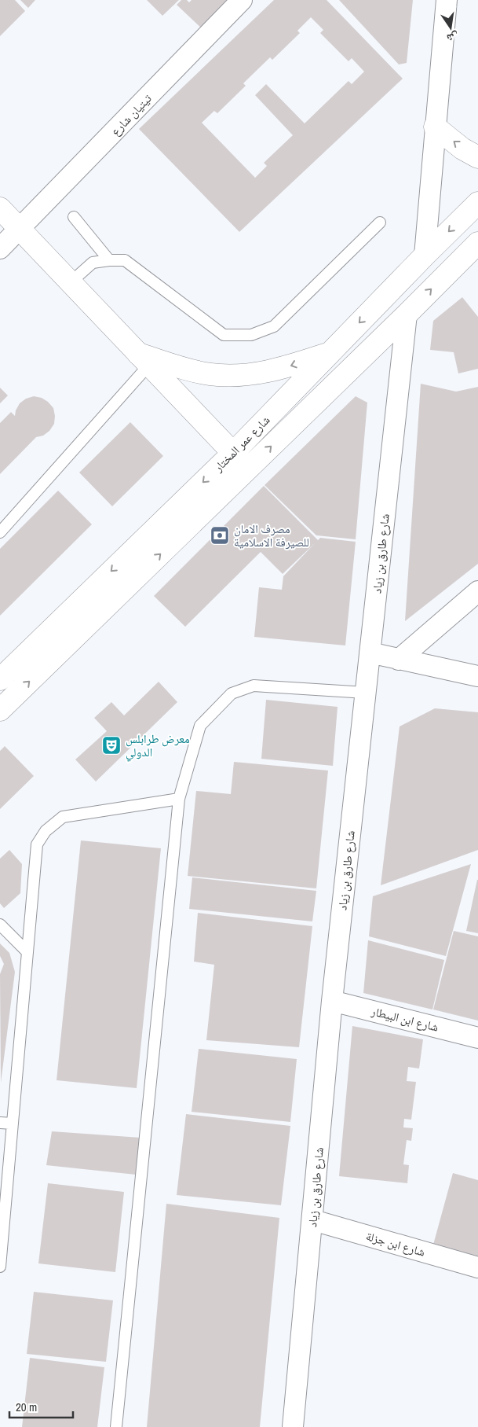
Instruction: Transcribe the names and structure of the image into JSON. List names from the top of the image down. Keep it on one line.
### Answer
{"streets":{"main road":["شارع عمر المختار"],"street":["تيتيان شارع","شارع طارق بن زياد","شارع ابن البيطار","شارع ابن جزلة"]},"crossings":[["شارع عمر المختار","شارع طارق بن زياد"],["شارع طارق بن زياد","شارع ابن البيطار"],["شارع طارق بن زياد","شارع ابن جزلة"]],"places":{"bank":["مصرف الامان للصيرفة الاسلامية"],"theatre":["معرض طرابلس الدولي"]},"scale_bar":"20 m","north":"bottom"}
